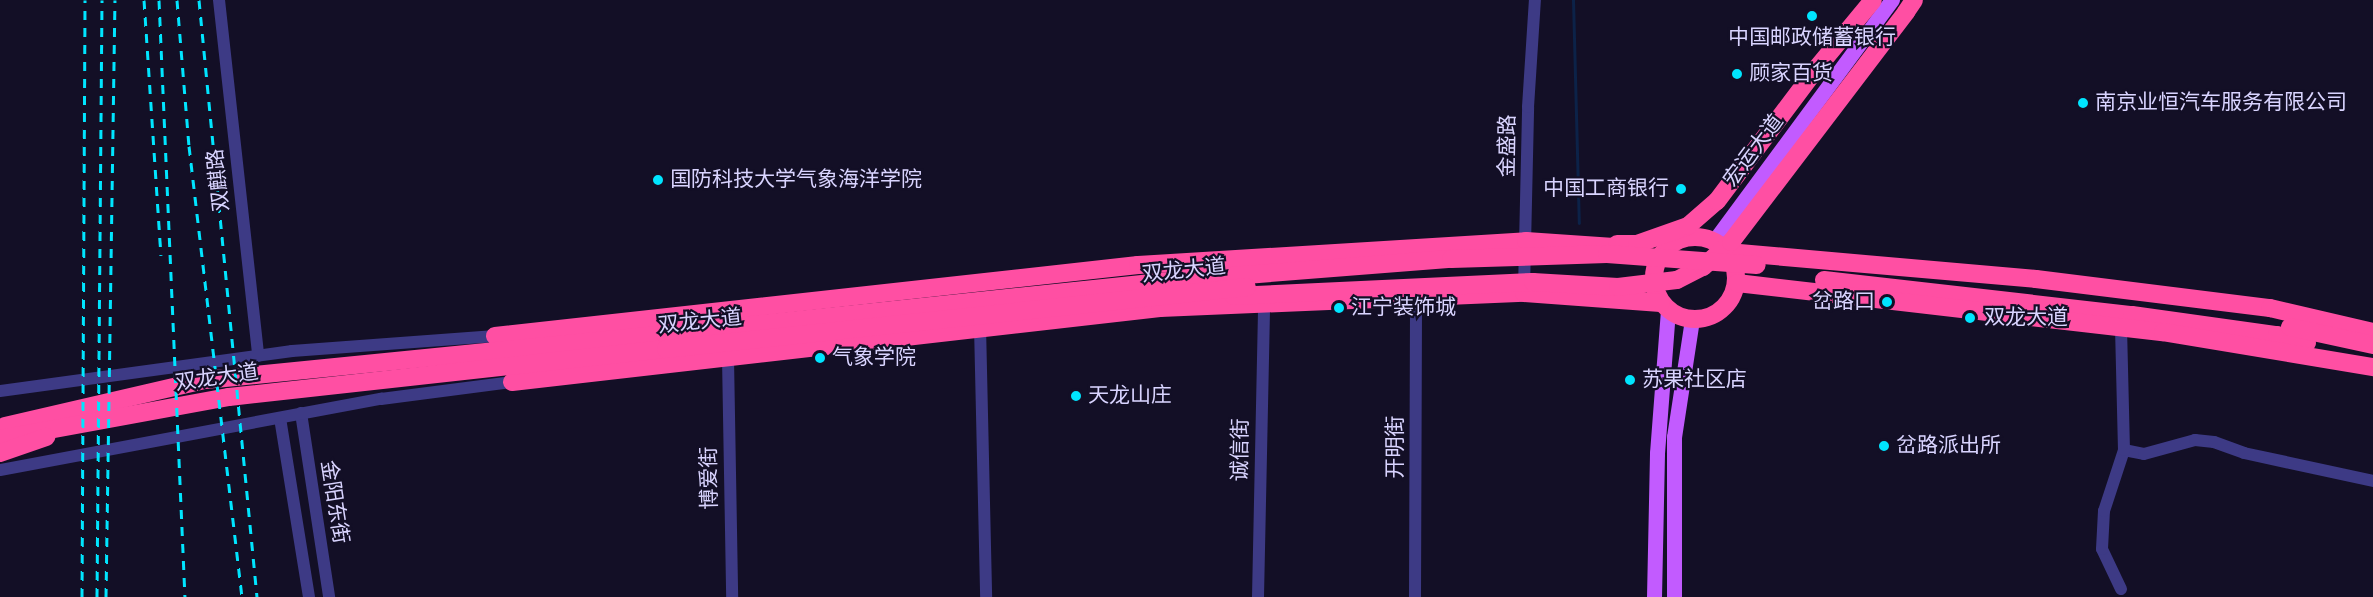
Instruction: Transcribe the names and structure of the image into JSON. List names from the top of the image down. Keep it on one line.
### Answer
{"streets":{"highway":["双龙大道"],"main road":["宏运大道"],"street":["金盛路","双麒路","开明街","诚信街","博爱街","金阳东街"]},"crossings":[["金盛路","双龙大道"],["宏运大道","双龙大道"],["双龙大道","开明街"],["双龙大道","诚信街"],["双龙大道","博爱街"]],"places":["中国邮政储蓄银行","顾家百货","南京业恒汽车服务有限公司","国防科技大学气象海洋学院","中国工商银行","岔路口","江宁装饰城","双龙大道","气象学院","苏果社区店","天龙山庄","岔路派出所"]}
